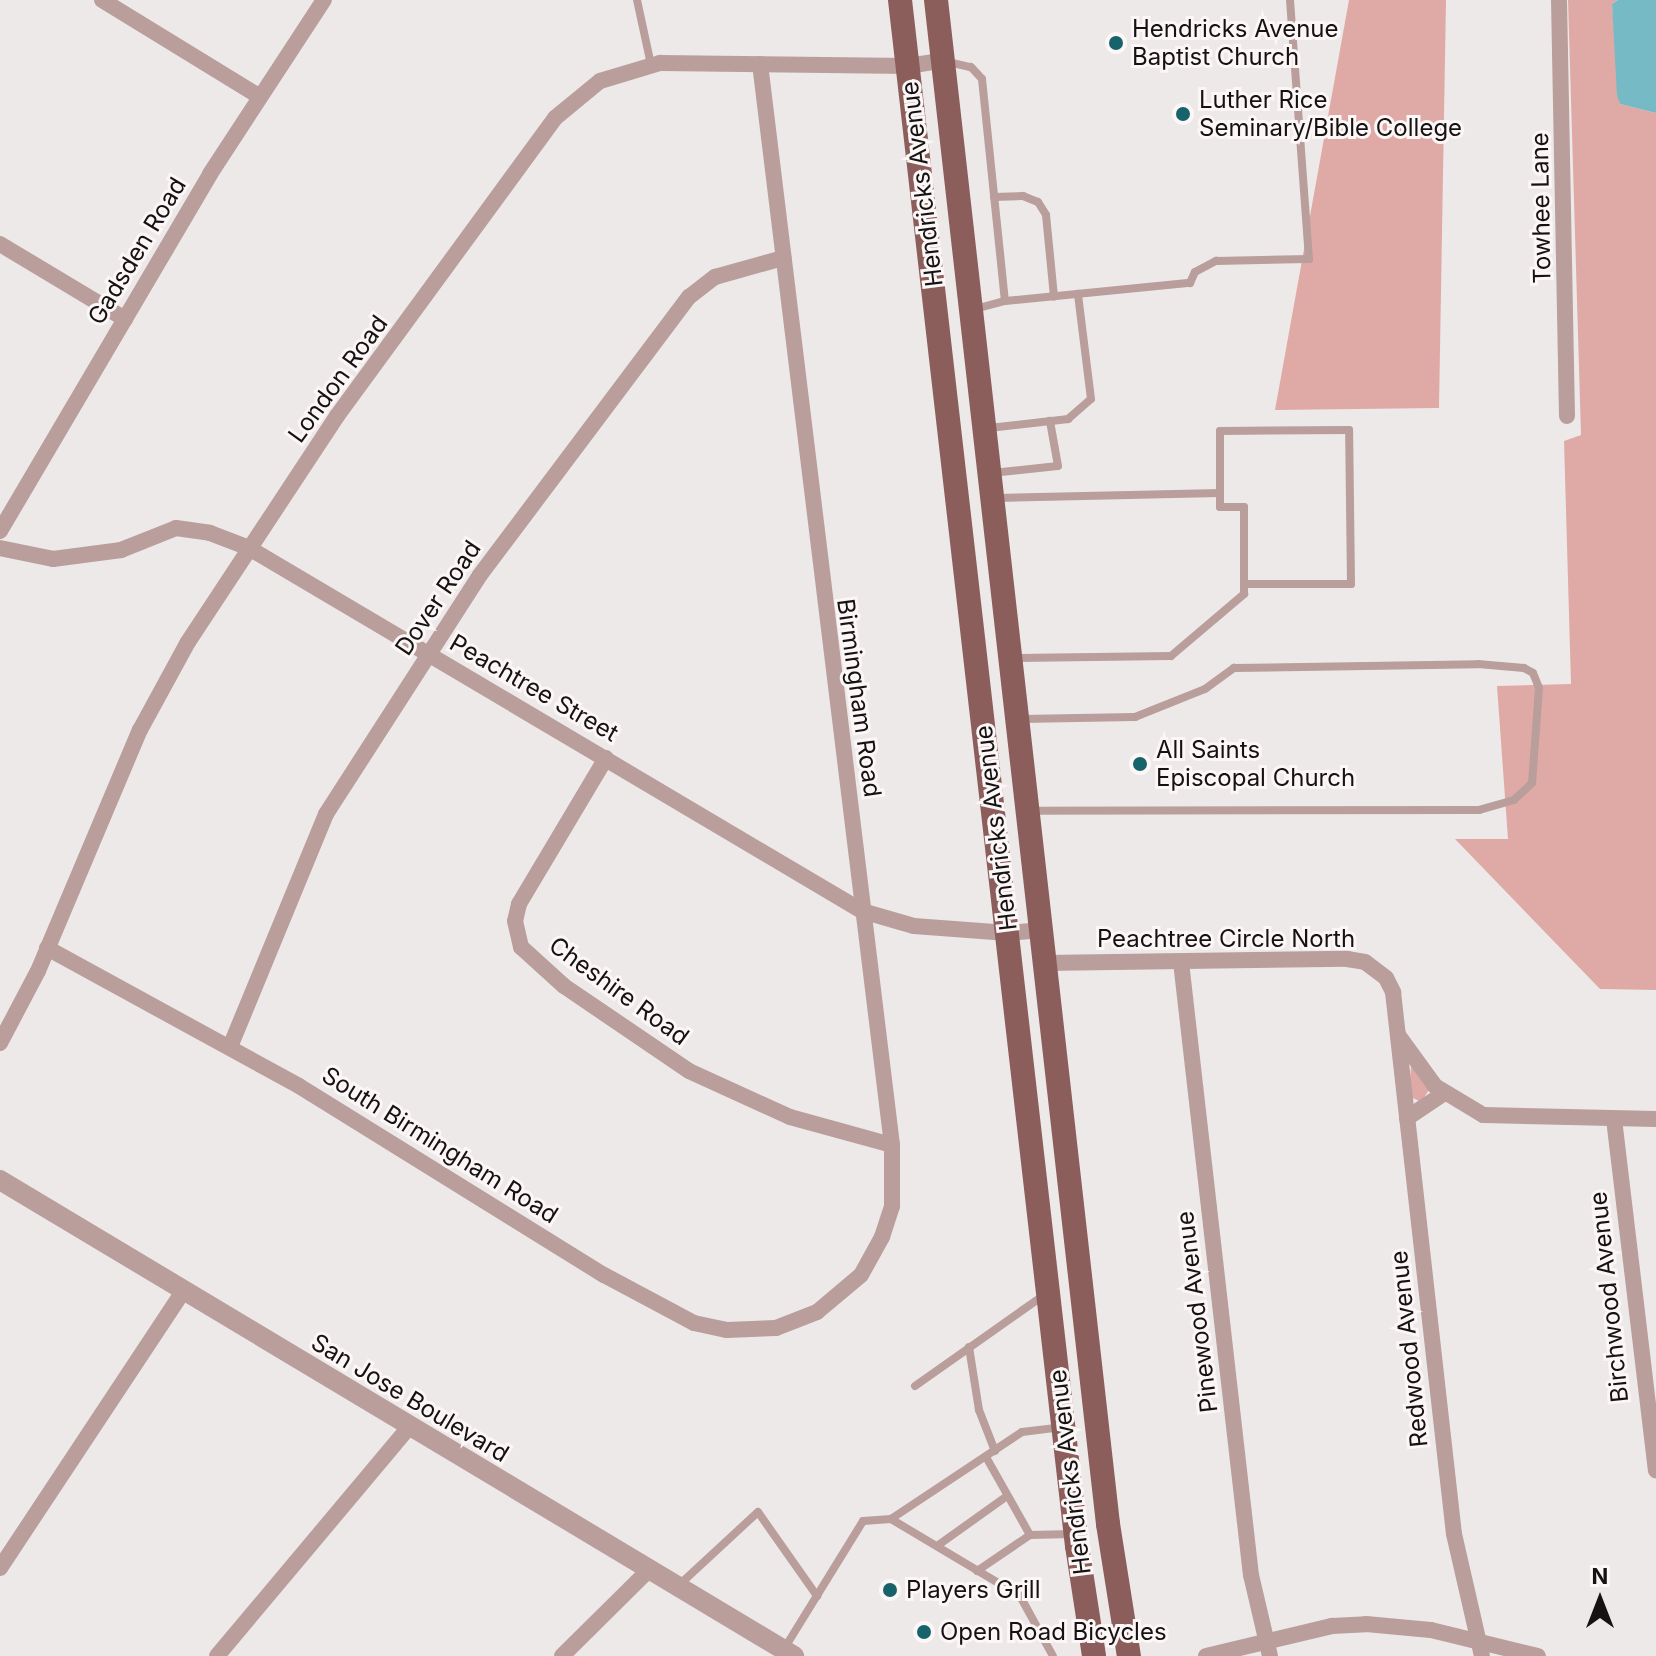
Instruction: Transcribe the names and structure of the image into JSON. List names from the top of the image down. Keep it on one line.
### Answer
{"streets":{"main road":["Hendricks Avenue"],"street":["Towhee Lane","Gadsden Road","London Road","Dover Road","Peachtree Street","Birmingham Road","Peachtree Circle North","Cheshire Road","South Birmingham Road","Birchwood Avenue","Pinewood Avenue","Redwood Avenue","San Jose Boulevard"]},"crossings":[["Hendricks Avenue","London Road"],["Hendricks Avenue","Peachtree Street"],["Hendricks Avenue","Peachtree Circle North"],["London Road","Peachtree Street"],["London Road","Birmingham Road"],["London Road","South Birmingham Road"],["Dover Road","Peachtree Street"],["Dover Road","Birmingham Road"],["Dover Road","South Birmingham Road"],["Peachtree Street","Birmingham Road"],["Peachtree Street","Cheshire Road"],["Birmingham Road","Cheshire Road"],["Birmingham Road","South Birmingham Road"],["Peachtree Circle North","Pinewood Avenue"],["Peachtree Circle North","Redwood Avenue"]],"places":["Hendricks Avenue Baptist Church","Luther Rice Seminary/Bible College","All Saints Episcopal Church","Players Grill","Open Road Bicycles"],"north":"top"}
